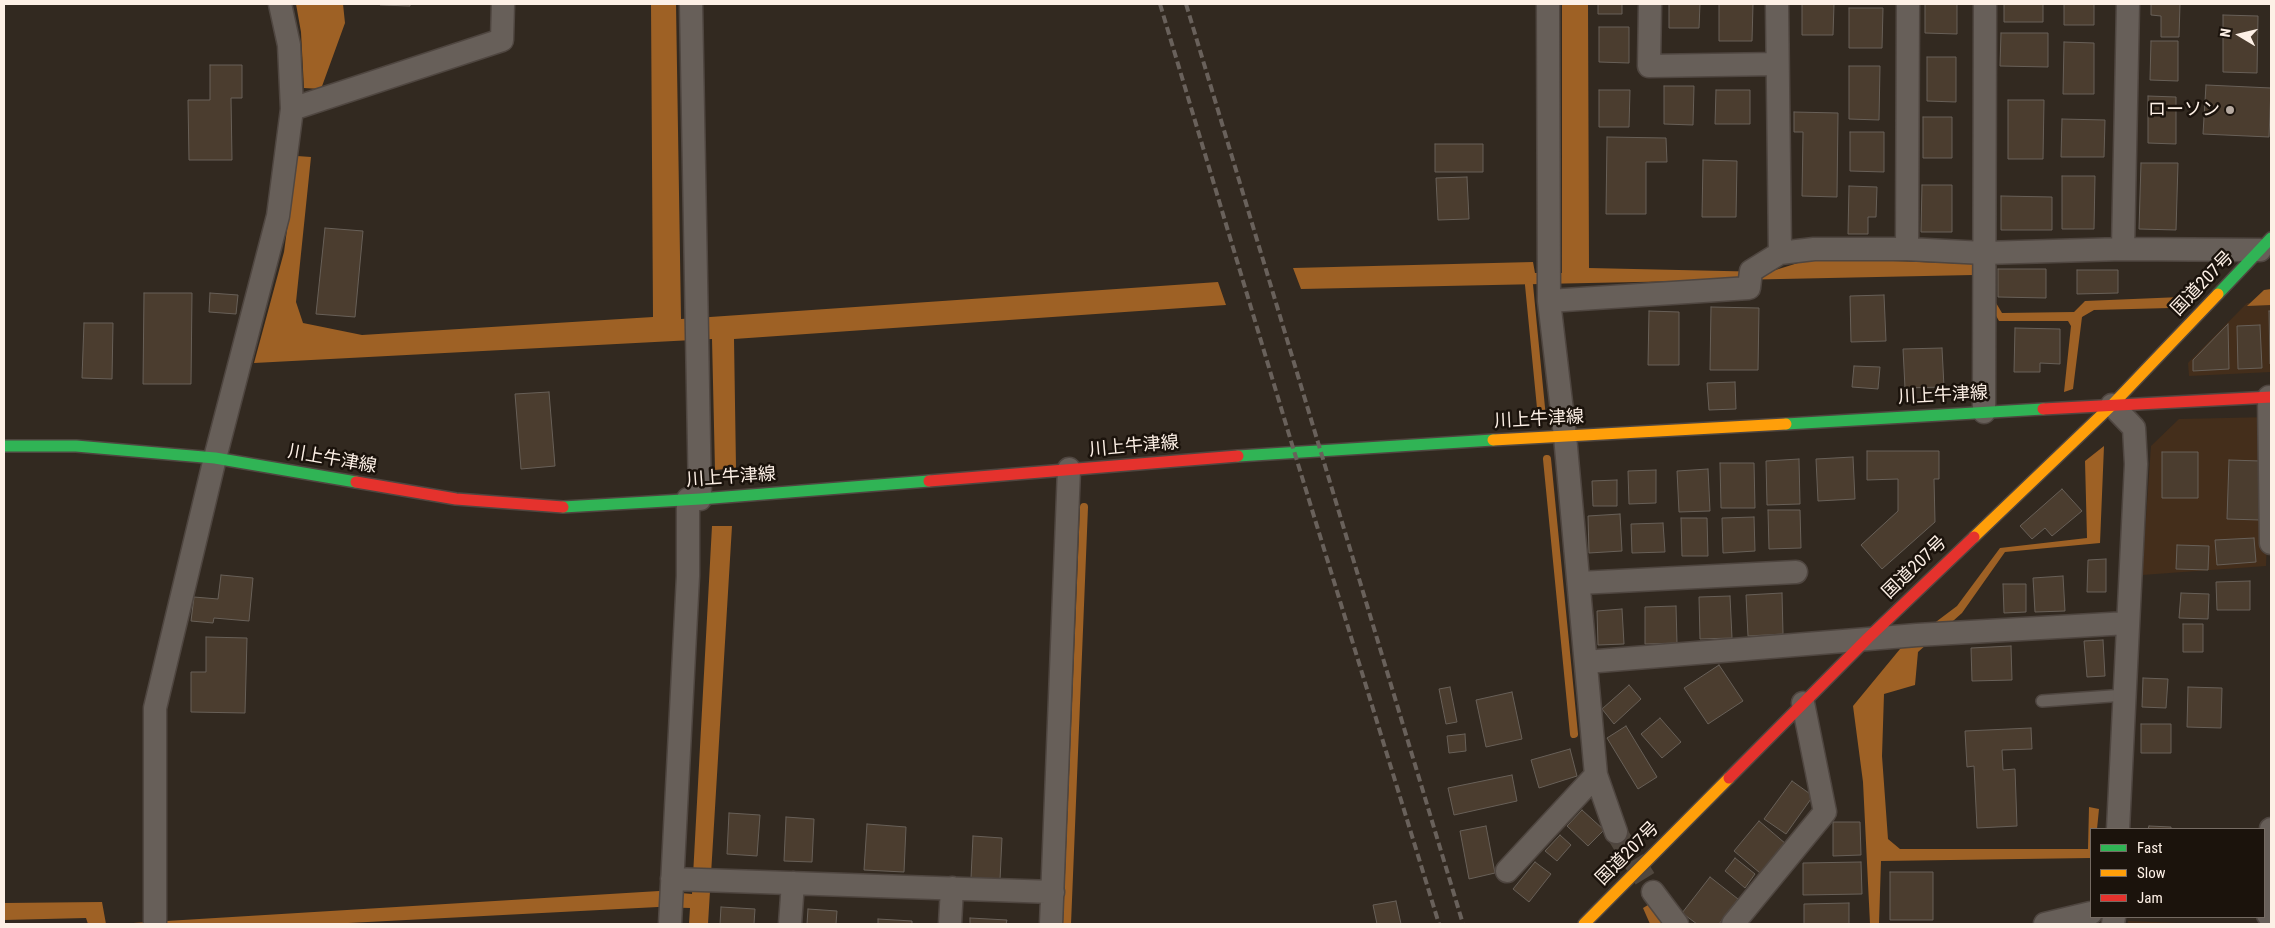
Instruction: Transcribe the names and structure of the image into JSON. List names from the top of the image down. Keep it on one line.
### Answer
{"streets":{"main road":["国道207号","川上牛津線"]},"crossings":[["国道207号","川上牛津線"]],"places":["ローソン"],"legend":["Fast","Slow","Jam"],"north":"left"}
